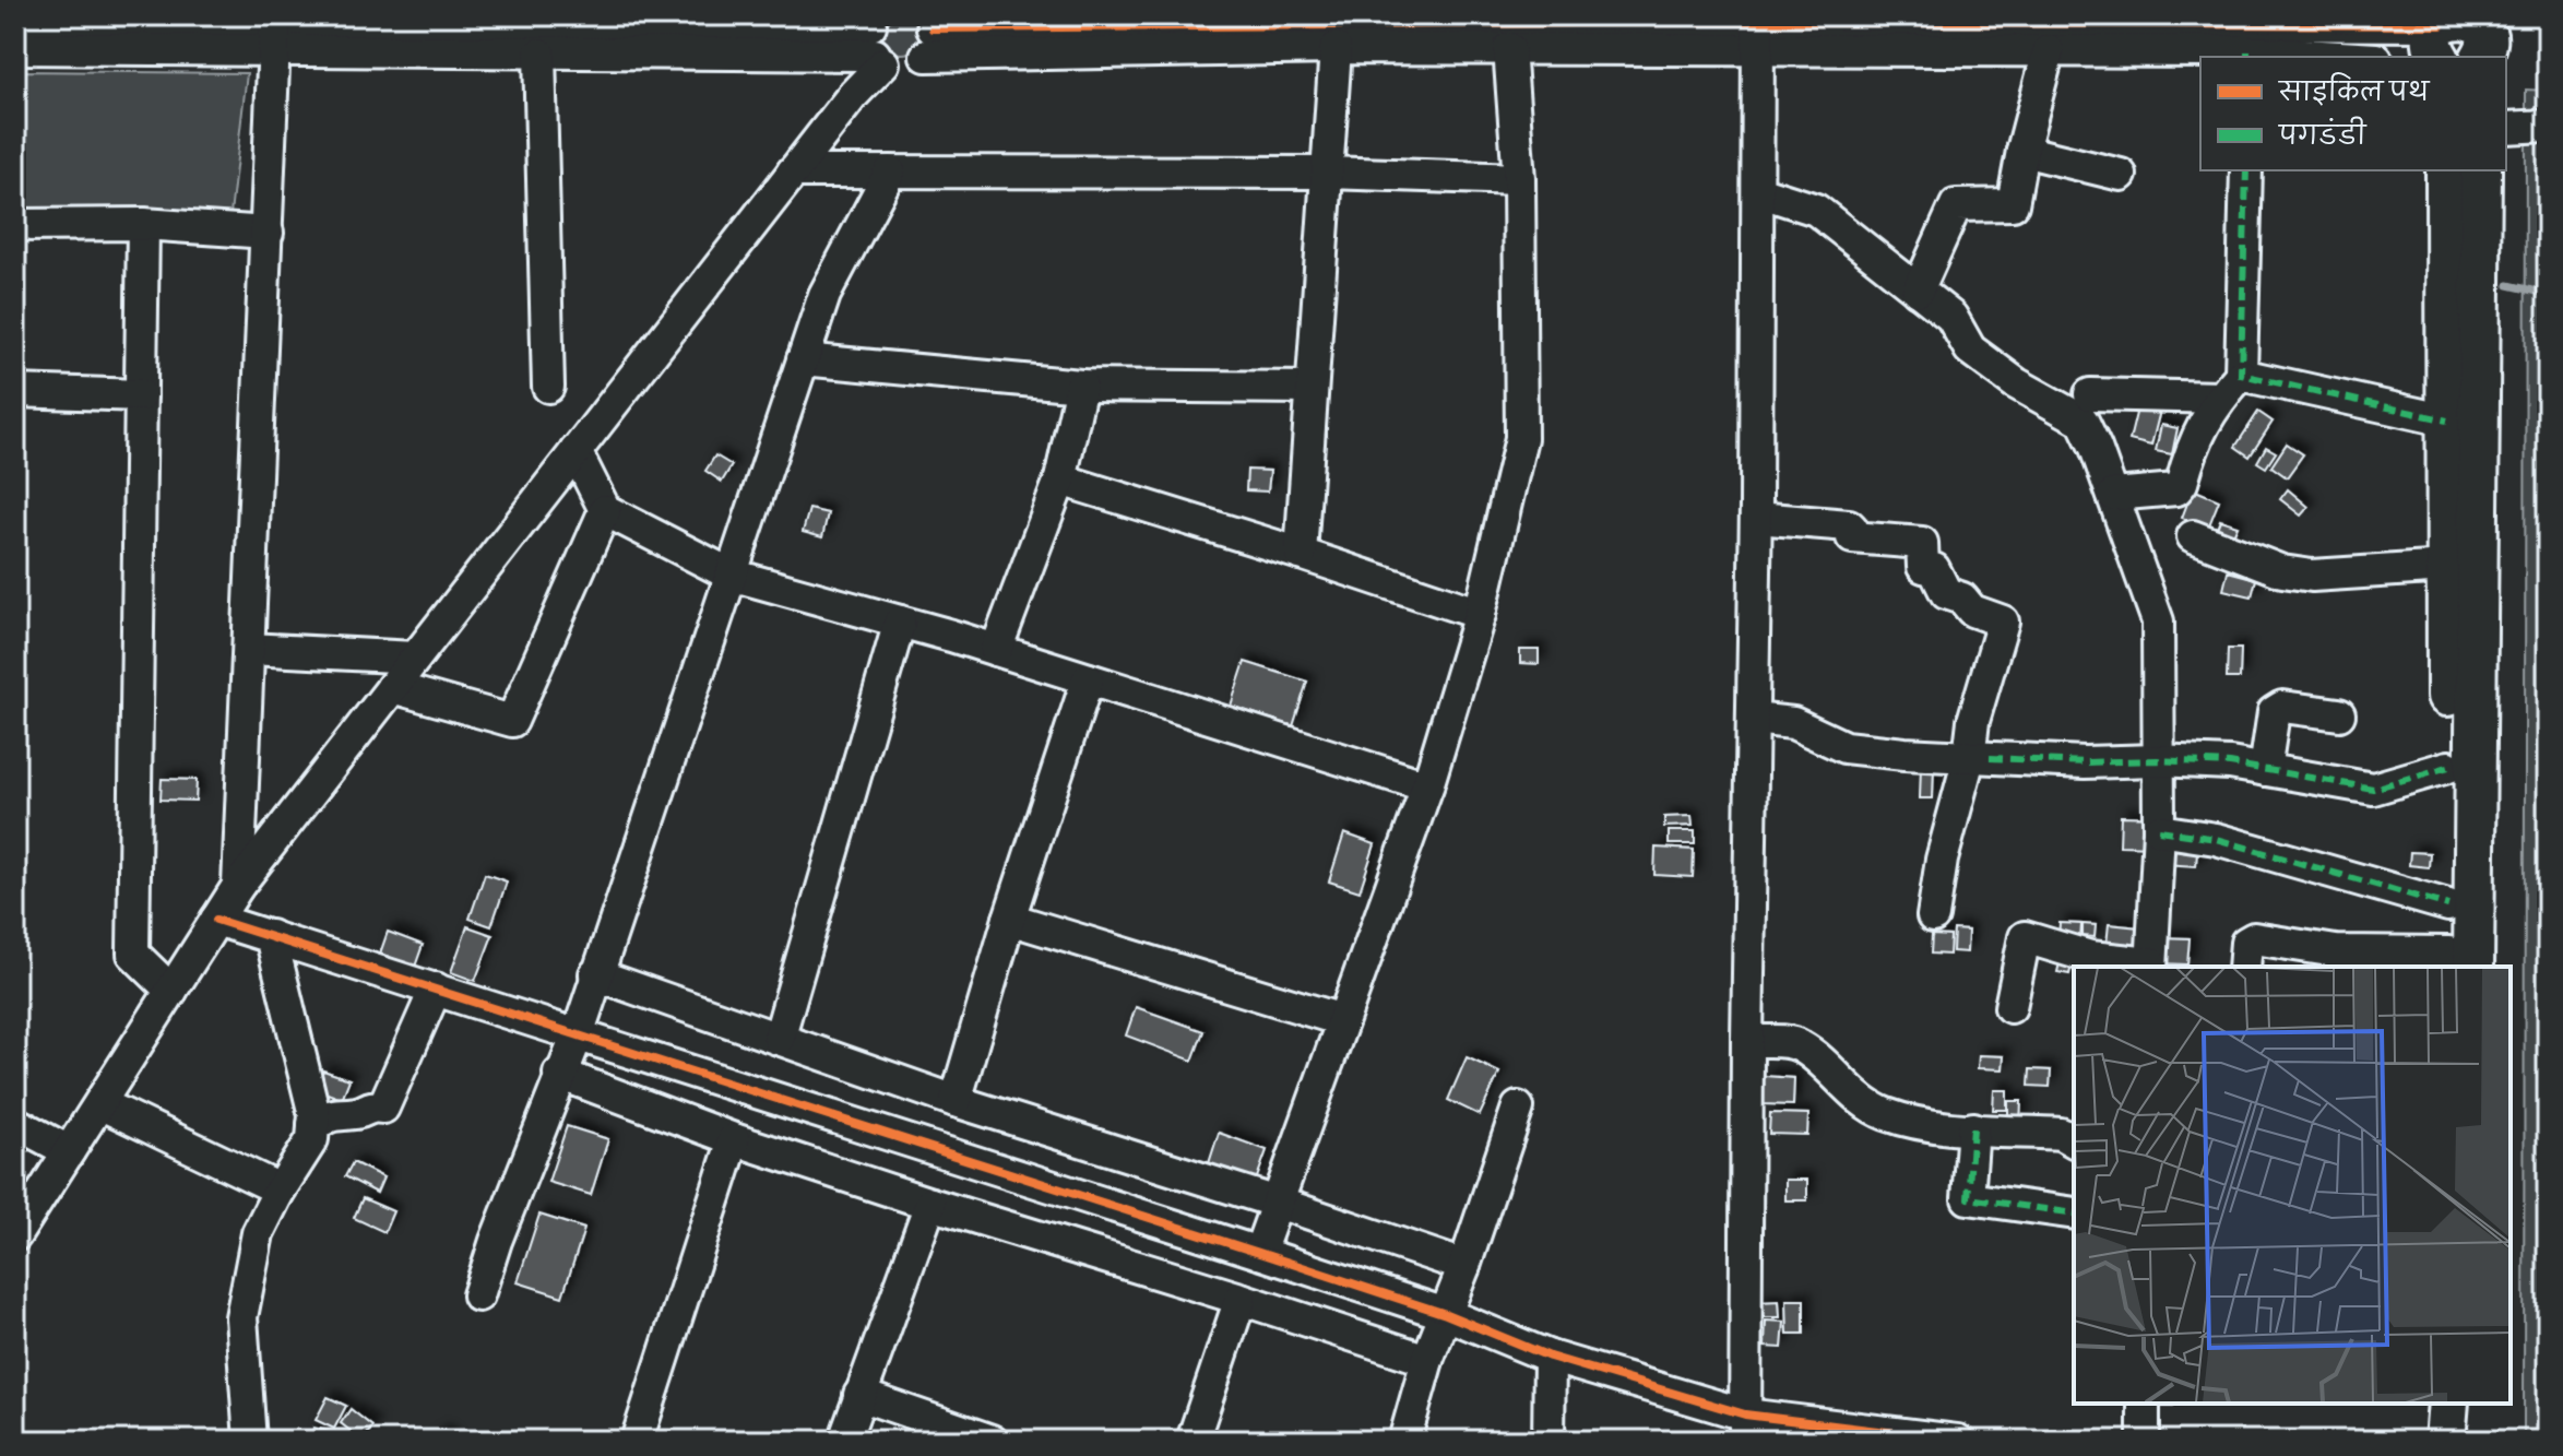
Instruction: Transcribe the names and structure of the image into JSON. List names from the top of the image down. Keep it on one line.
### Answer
{"legend":["साइकिल पथ","पगडंडी"]}
